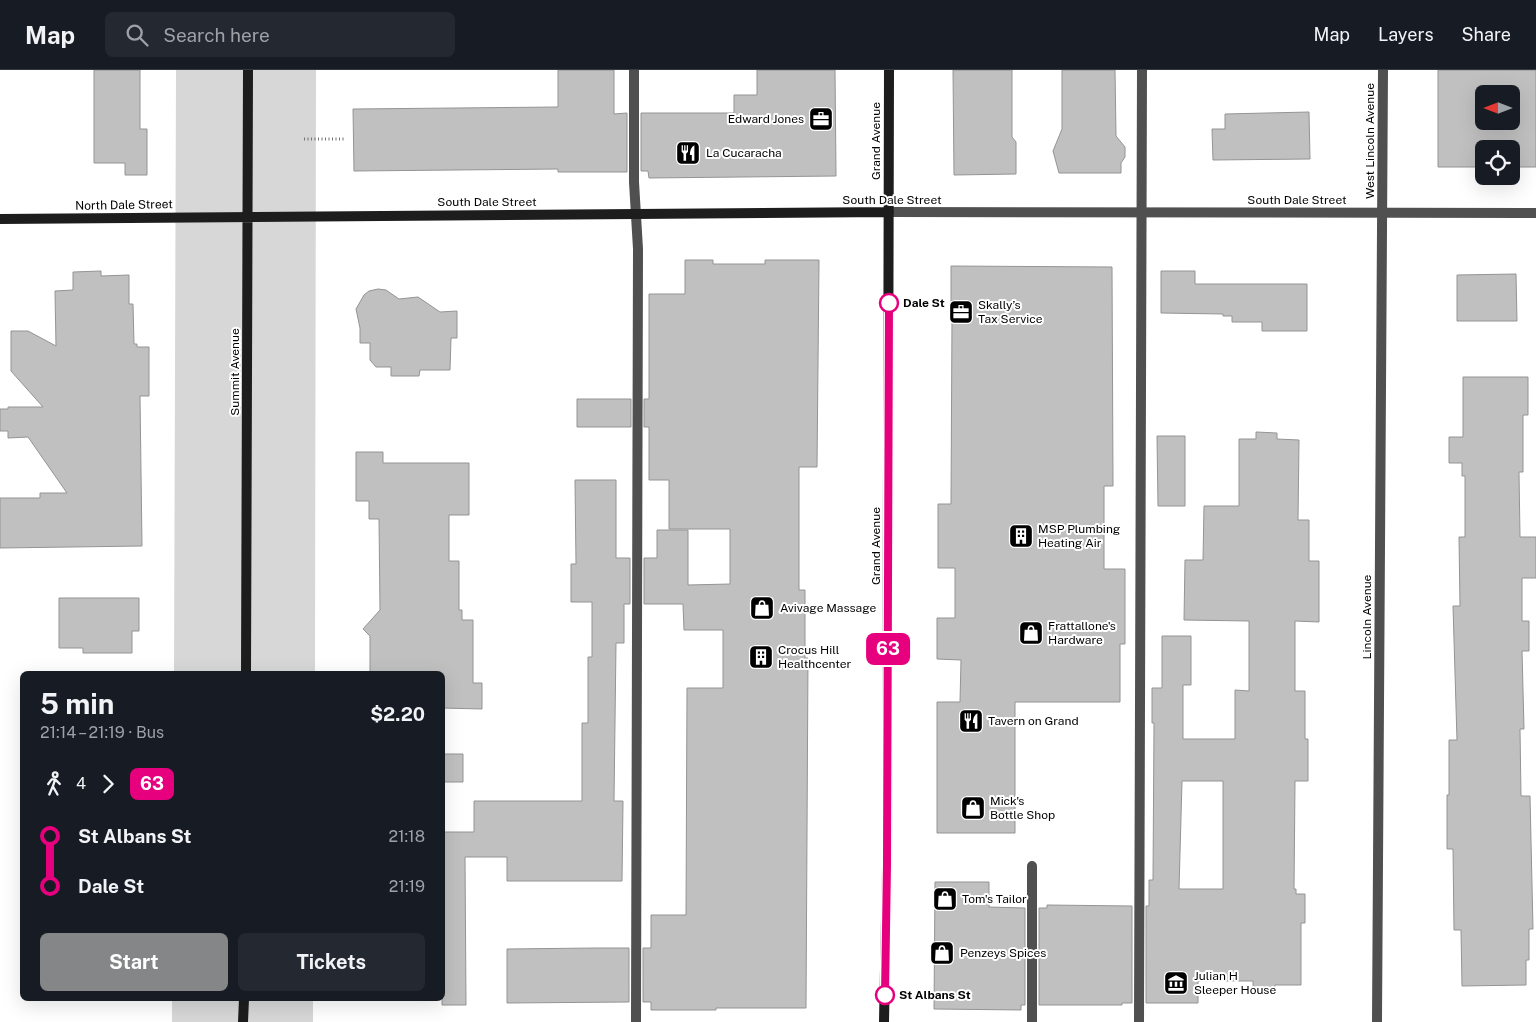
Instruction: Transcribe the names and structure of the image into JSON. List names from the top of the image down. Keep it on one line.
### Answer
{"streets":{"main road":["Grand Avenue","South Dale Street","North Dale Street","Summit Avenue"],"street":["West Lincoln Avenue","Lincoln Avenue"]},"crossings":[["Grand Avenue","South Dale Street"],["West Lincoln Avenue","South Dale Street"],["West Lincoln Avenue","Lincoln Avenue"],["South Dale Street","North Dale Street"],["South Dale Street","Summit Avenue"],["South Dale Street","Lincoln Avenue"],["North Dale Street","Summit Avenue"]],"places":{"office":["Edward Jones","Skally’s Tax Service"],"restaurant":["La Cucaracha","Tavern on Grand"],"other":["Dale St","St Albans St"],"building":["MSP Plumbing Heating Air","Crocus Hill Healthcenter"],"shop":["Avivage Massage","Frattallone's Hardware","Mick's Bottle Shop","Tom's Tailor","Penzeys Spices"],"museum":["Julian H Sleeper House"]},"lines":["bus line 63"],"north":"left","page":{"header":"Map","search":"Search here","nav":["Map","Layers","Share"],"on_map":"63","heading":["5 min","21:14 – 21:19 · Bus","$2.20"],"legs":["4","63"],"list":[{"name":"St Albans St","value":"21:18"},{"name":"Dale St","value":"21:19"}],"buttons":["Start","Tickets"]}}
